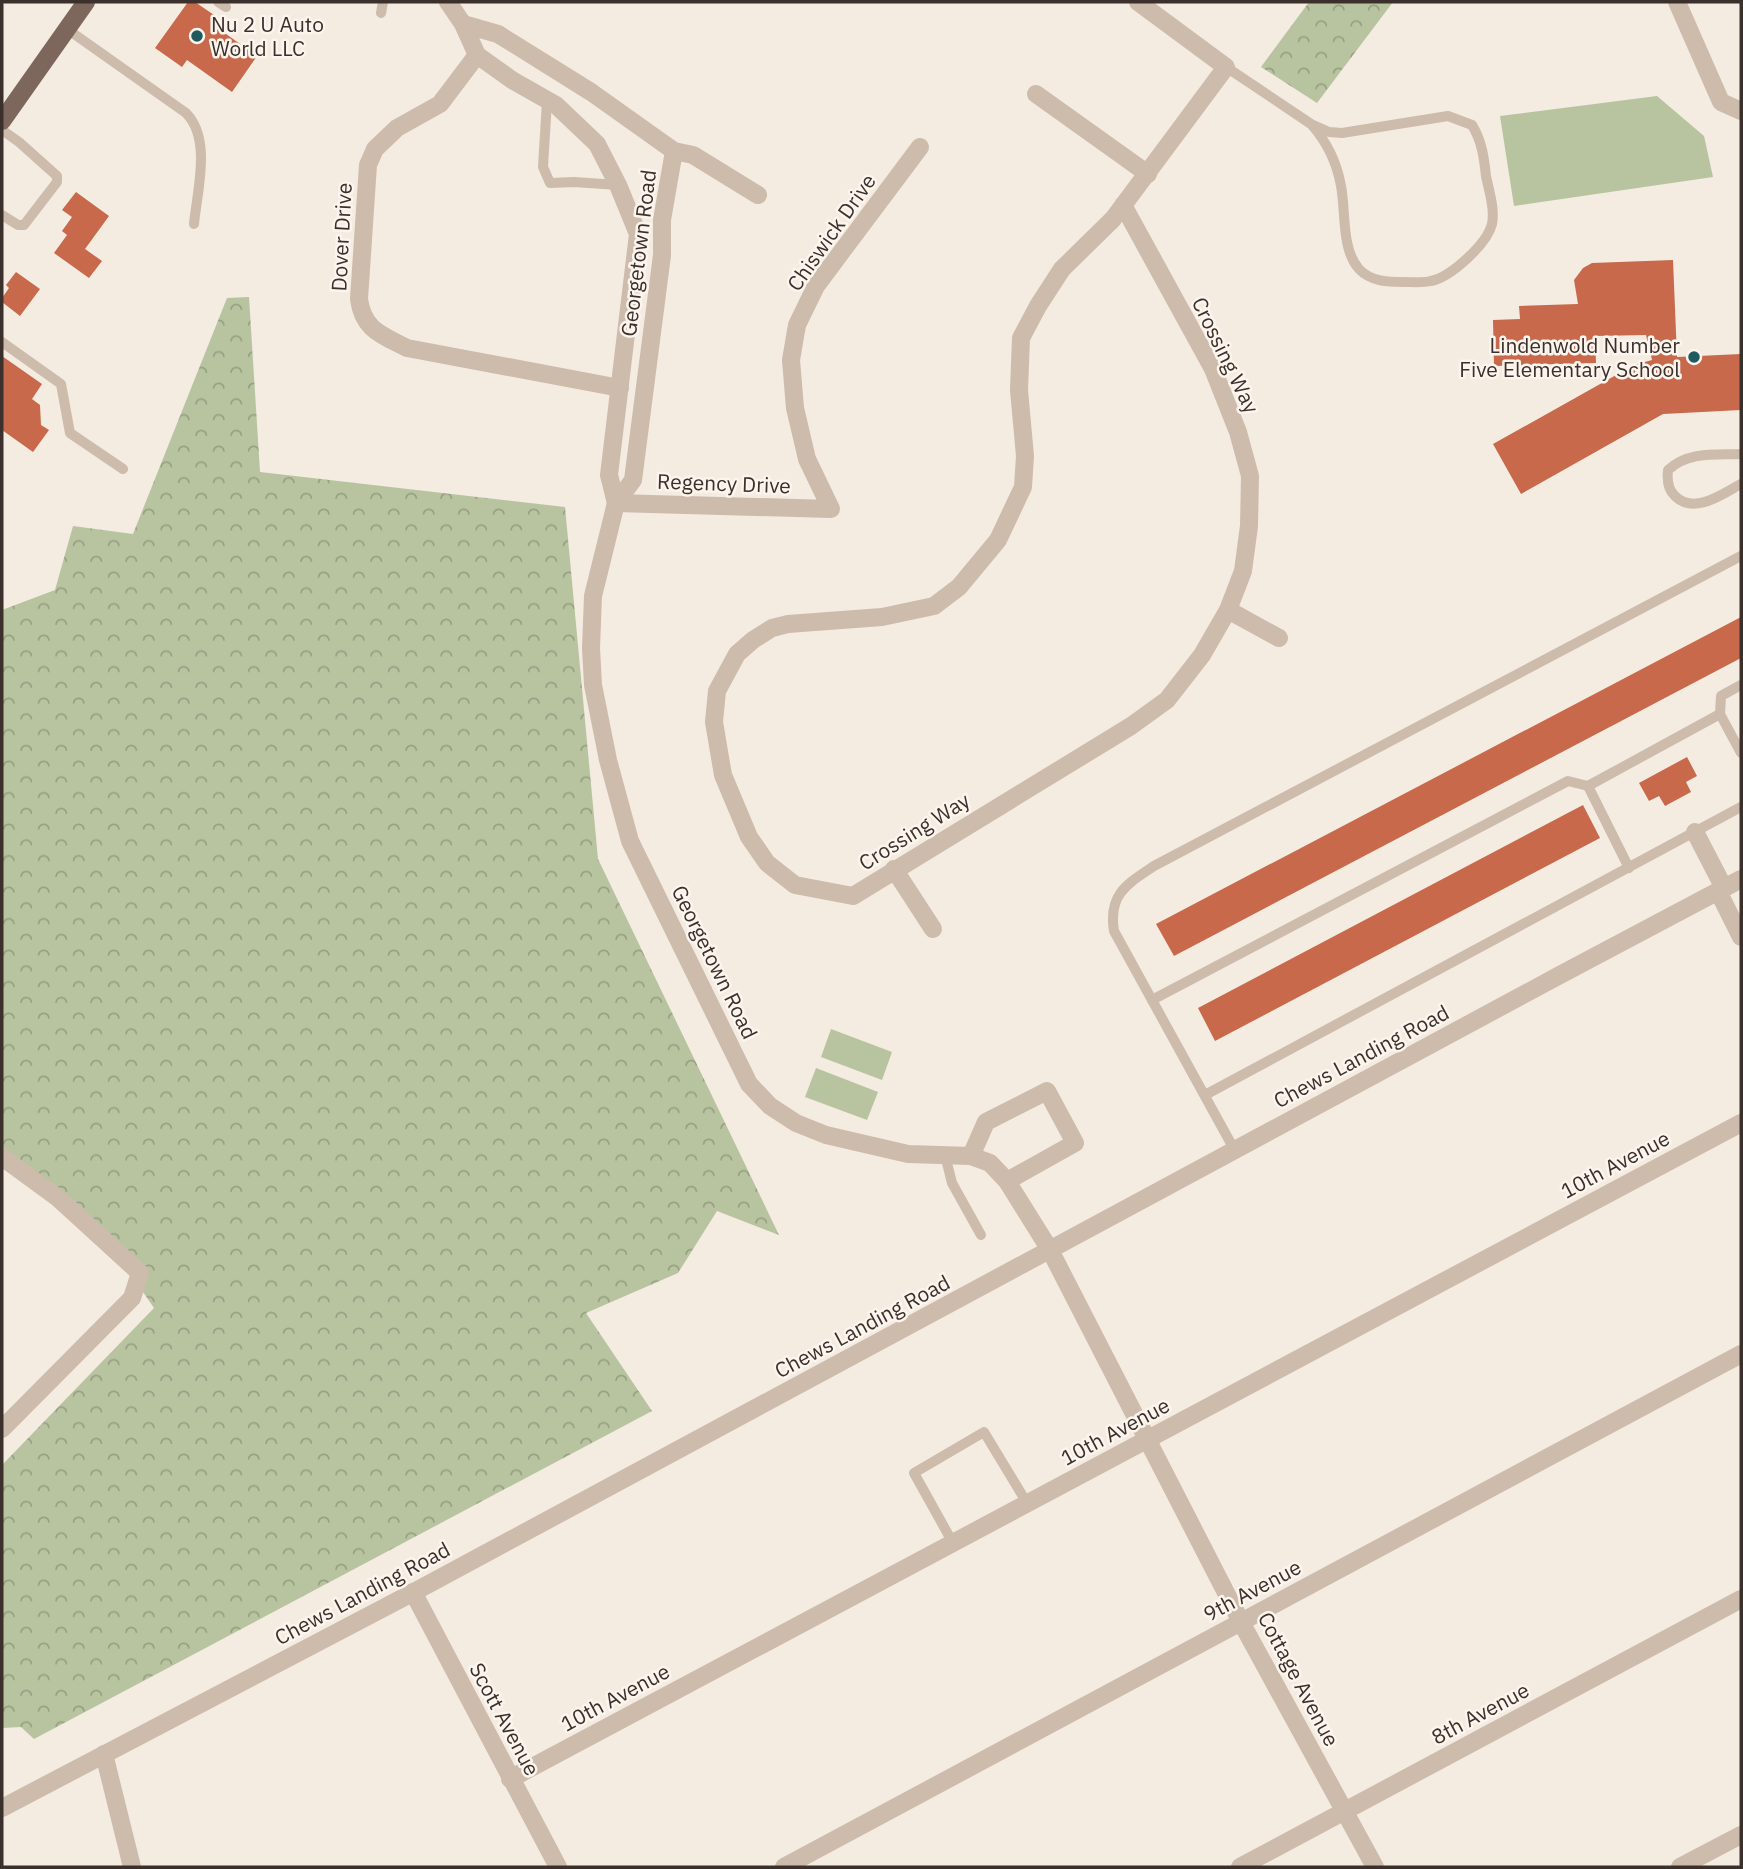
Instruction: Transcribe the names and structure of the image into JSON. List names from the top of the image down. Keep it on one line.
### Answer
{"streets":{"street":["Chiswick Drive","Dover Drive","Georgetown Road","Crossing Way","Regency Drive","Chews Landing Road","10th Avenue","9th Avenue","Cottage Avenue","8th Avenue","Scott Avenue"]},"crossings":[["Chiswick Drive","Regency Drive"],["Dover Drive","Georgetown Road"],["Georgetown Road","Regency Drive"],["Georgetown Road","Chews Landing Road"],["Georgetown Road","Cottage Avenue"],["Chews Landing Road","Cottage Avenue"],["Chews Landing Road","Scott Avenue"],["10th Avenue","Cottage Avenue"],["10th Avenue","Scott Avenue"],["9th Avenue","Cottage Avenue"],["Cottage Avenue","8th Avenue"]],"places":["Nu 2 U Auto World LLC","Lindenwold Number Five Elementary School"]}
